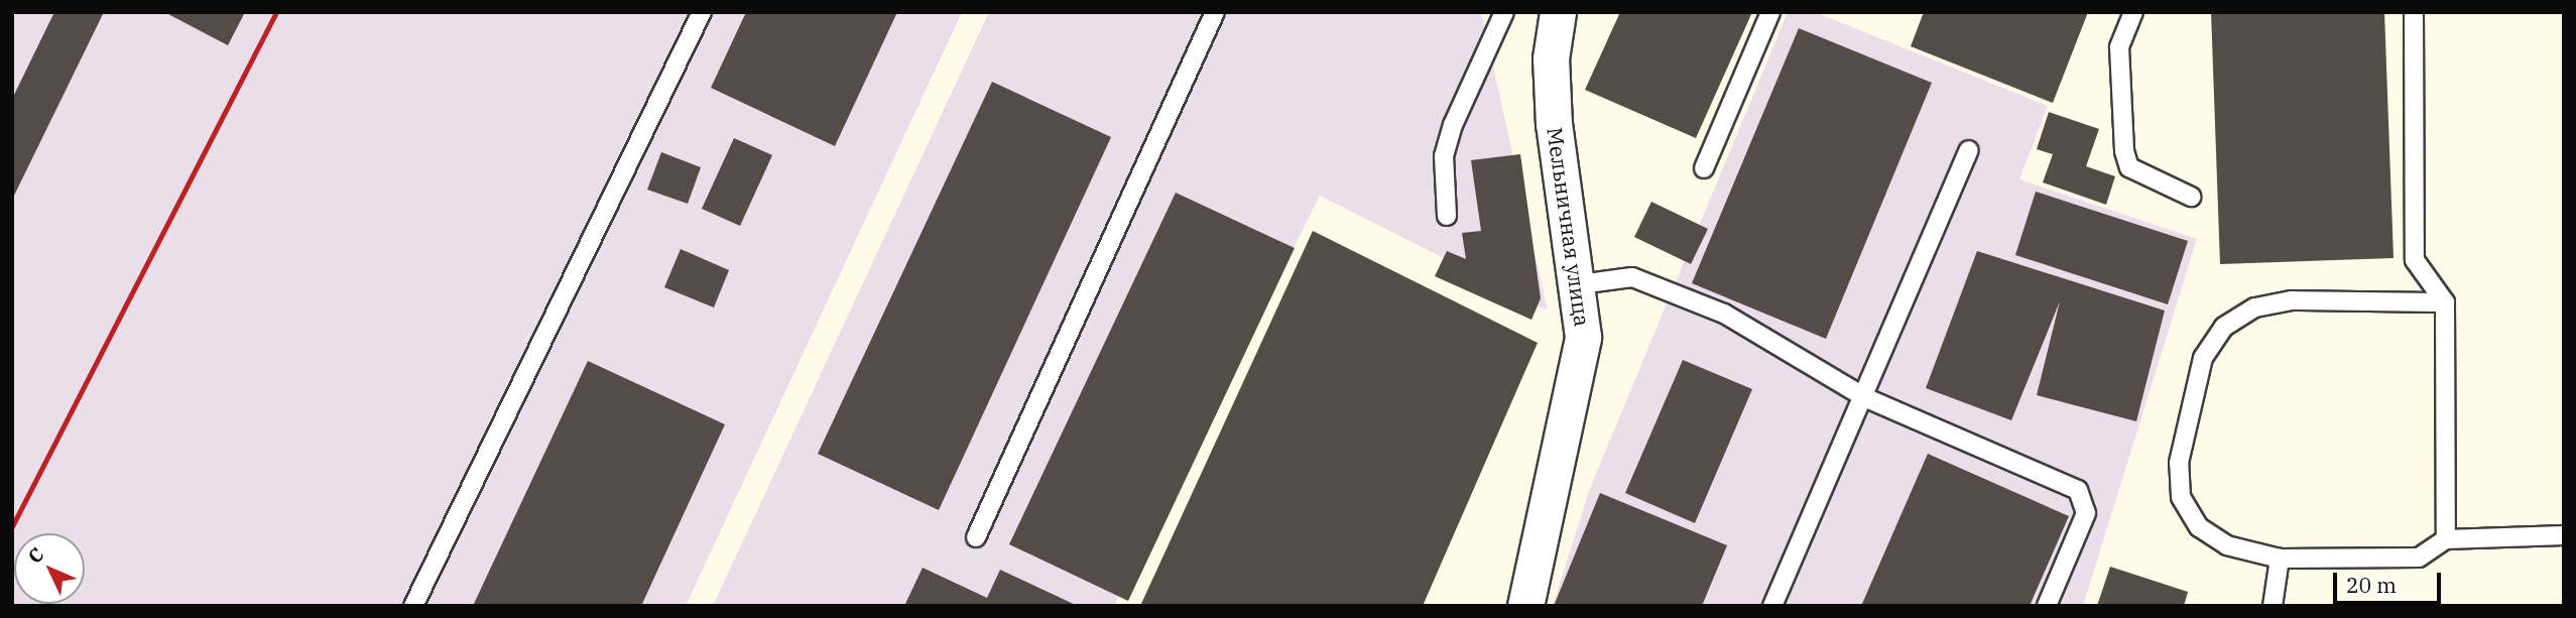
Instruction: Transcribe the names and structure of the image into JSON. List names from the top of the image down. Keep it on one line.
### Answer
{"streets":{"street":["Мельничная улица"]},"scale_bar":"20 m","north":"top left"}
